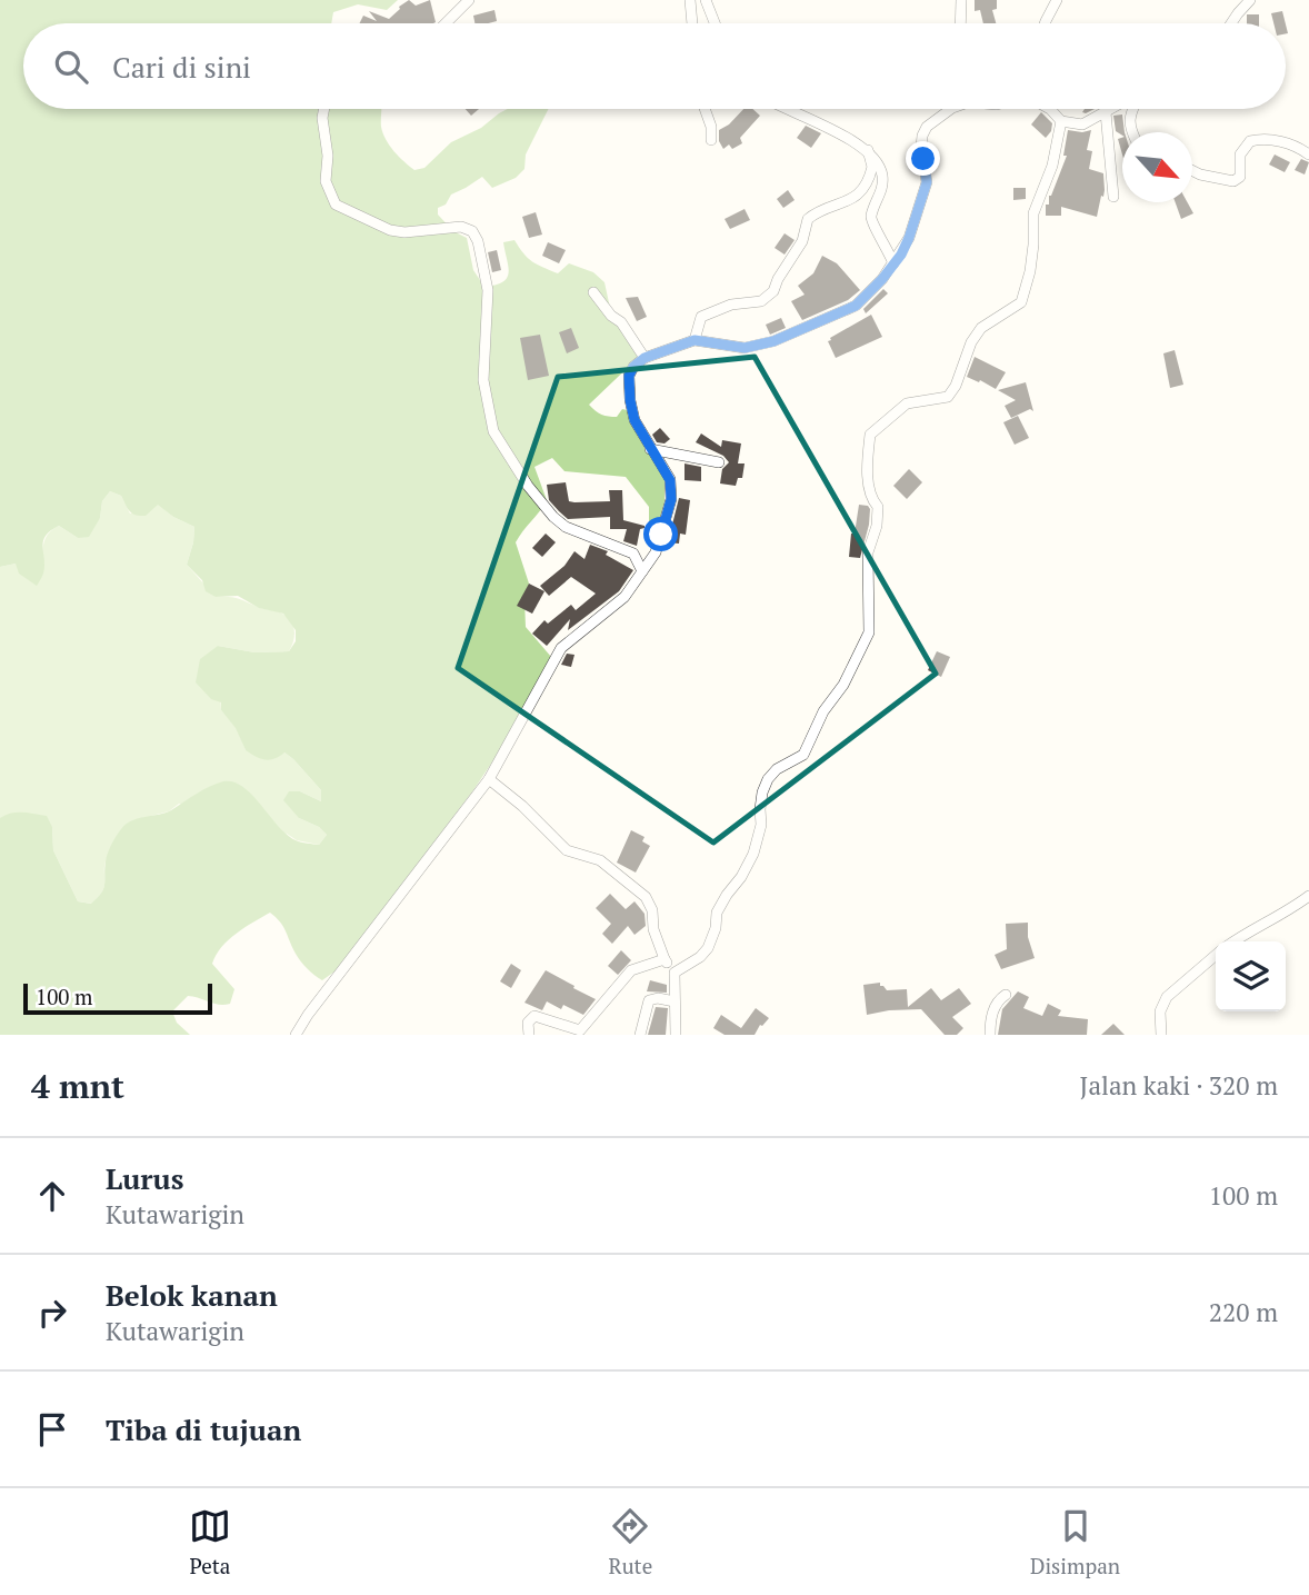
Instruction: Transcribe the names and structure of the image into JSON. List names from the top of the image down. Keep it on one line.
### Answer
{"scale_bar":"100 m","north":"bottom right","page":{"search":"Cari di sini","scale":"100 m","heading":["4 mnt","Jalan kaki · 320 m"],"list":[["Lurus","Kutawarigin","100 m"],["Belok kanan","Kutawarigin","220 m"],"Tiba di tujuan"],"nav":["Peta","Rute","Disimpan"]}}
